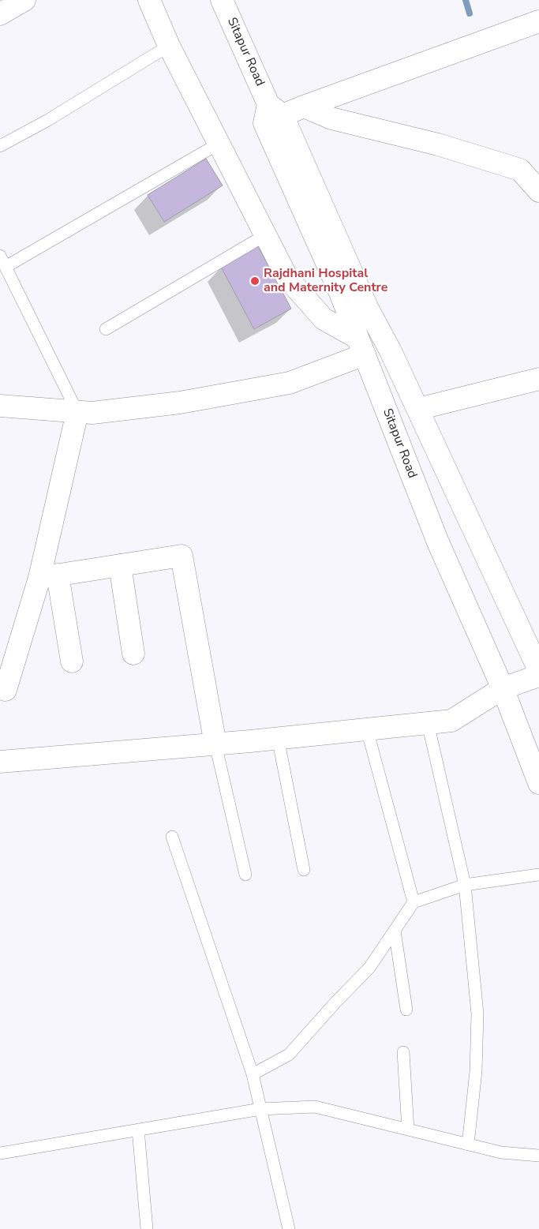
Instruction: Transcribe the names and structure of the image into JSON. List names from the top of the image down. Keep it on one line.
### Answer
{"streets":{"street":["Sitapur Road"]},"places":["Rajdhani Hospital and Maternity Centre"]}
